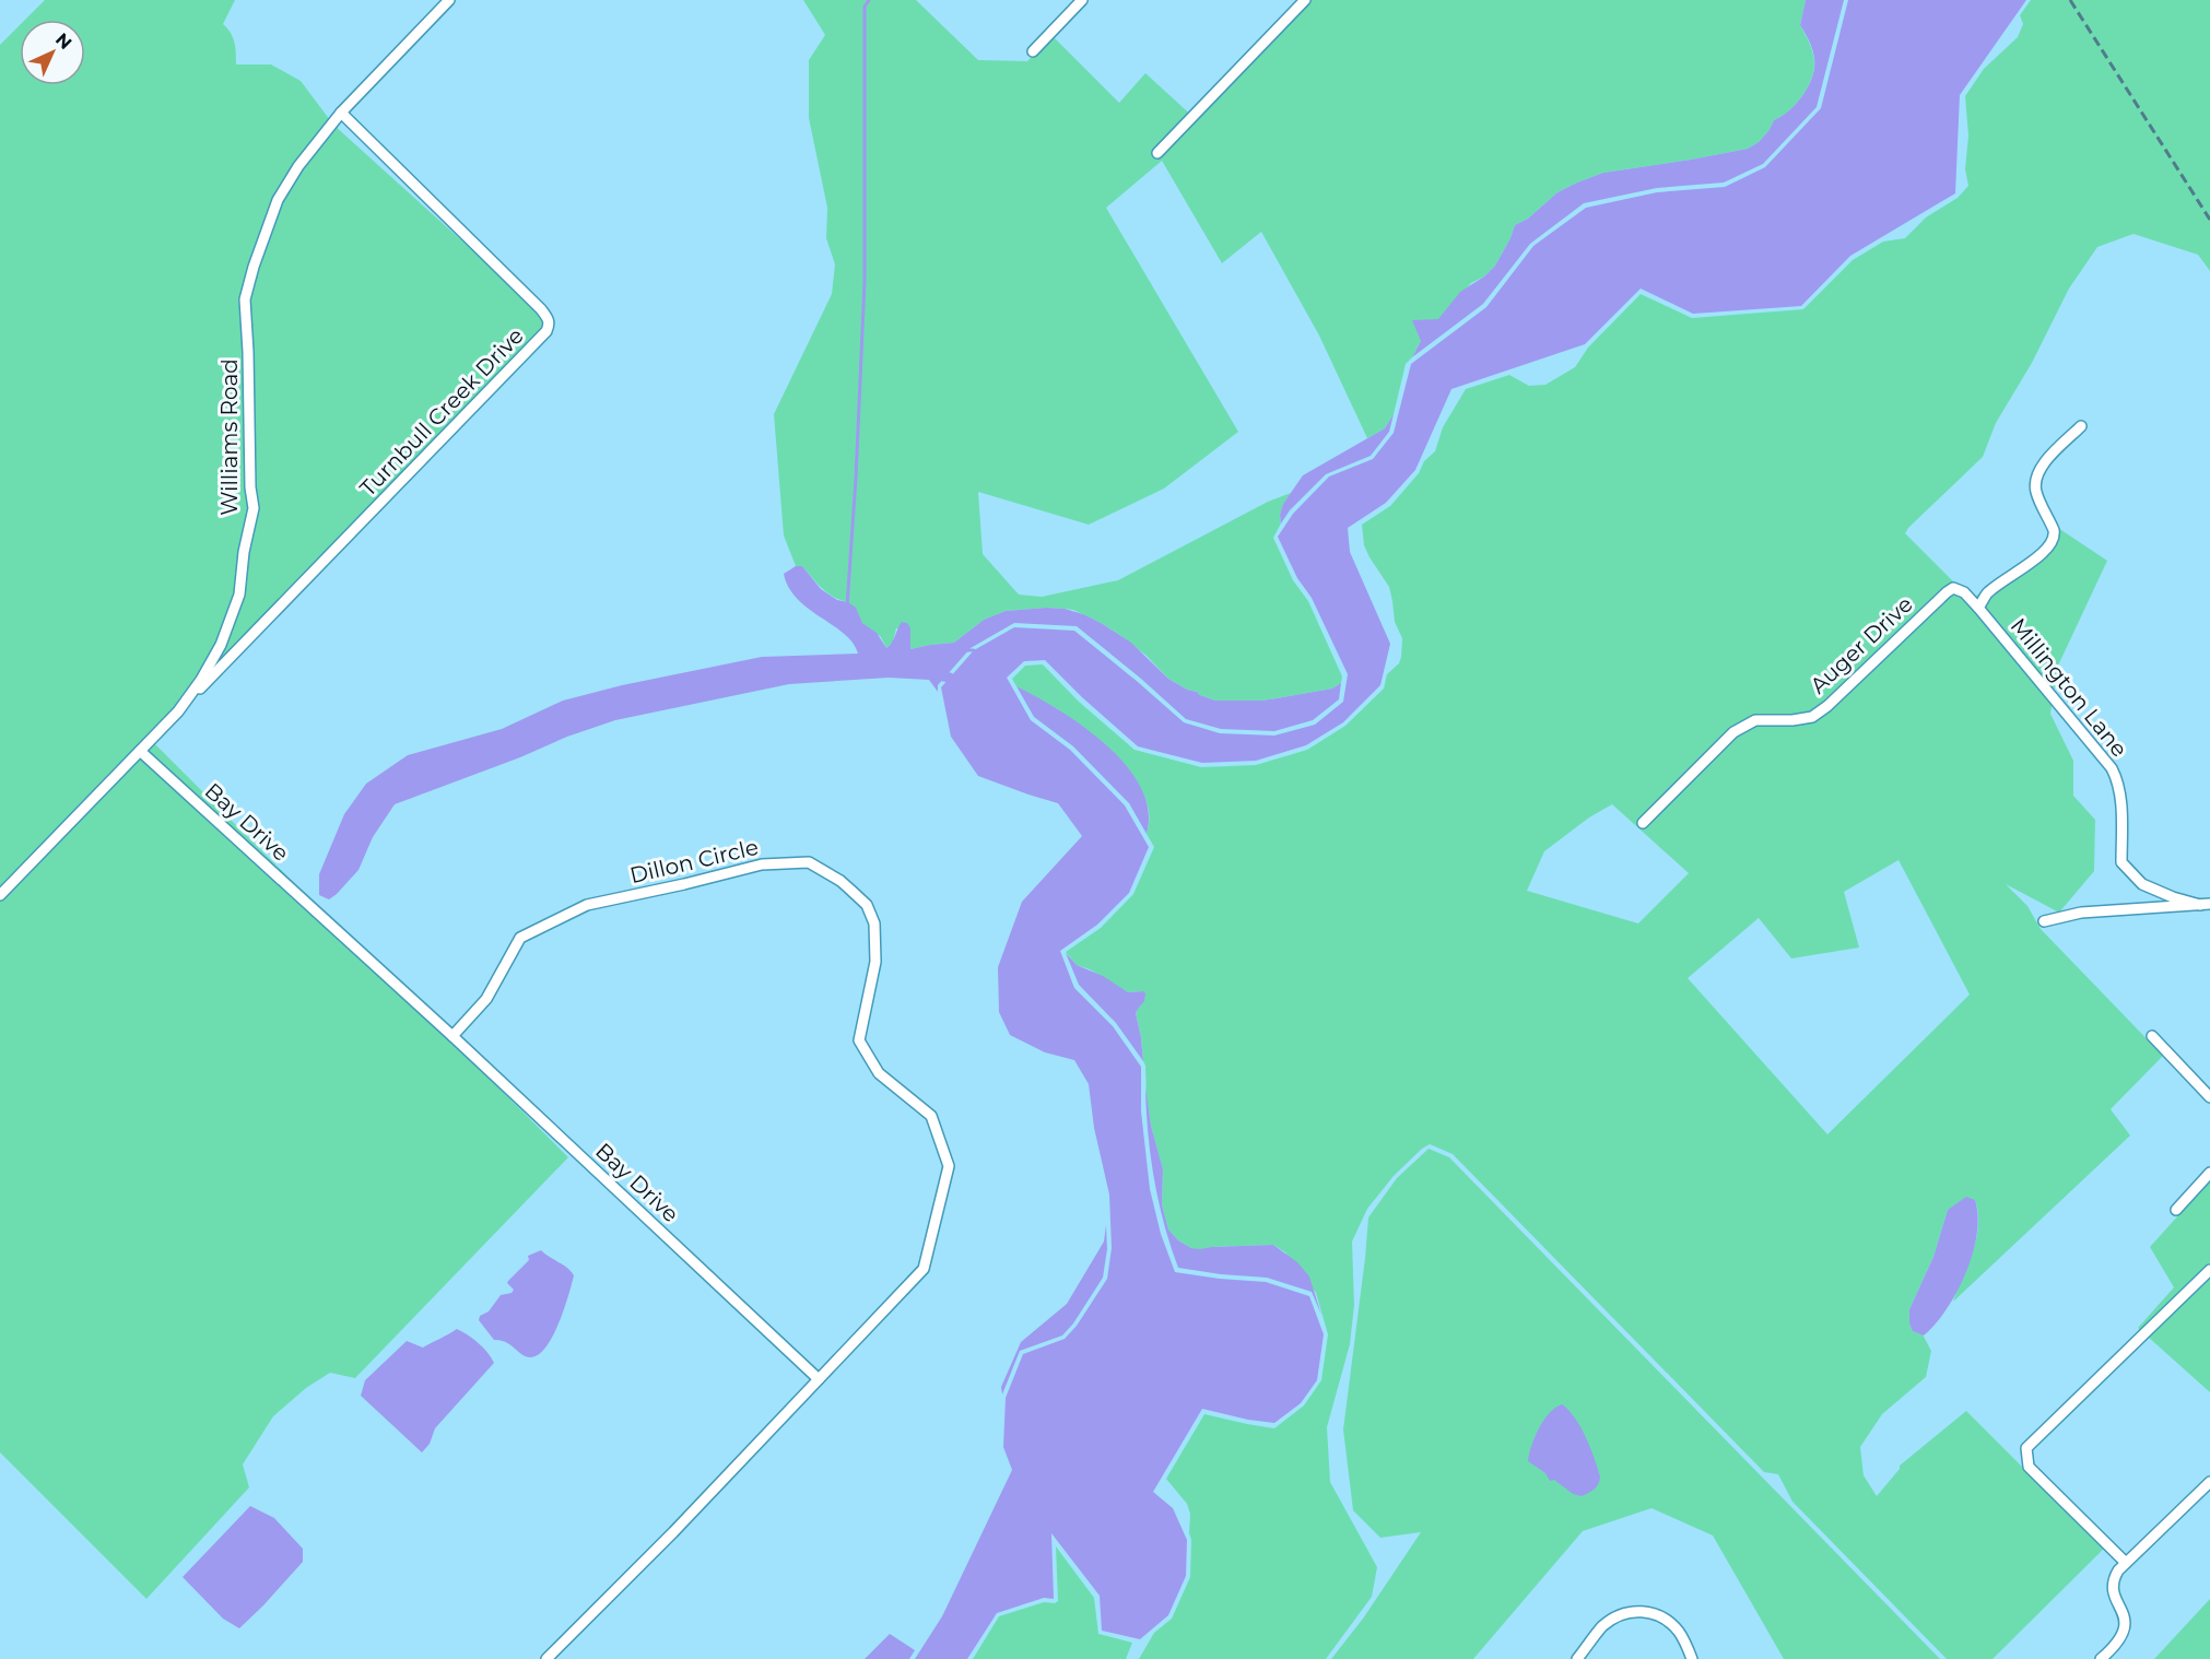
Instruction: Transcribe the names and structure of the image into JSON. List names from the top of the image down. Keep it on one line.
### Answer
{"streets":{"street":["Turnbull Creek Drive","Williams Road","Auger Drive","Millington Lane","Bay Drive","Dillon Circle"]},"crossings":[["Turnbull Creek Drive","Williams Road"],["Williams Road","Bay Drive"],["Auger Drive","Millington Lane"],["Bay Drive","Dillon Circle"]],"north":"top right"}
